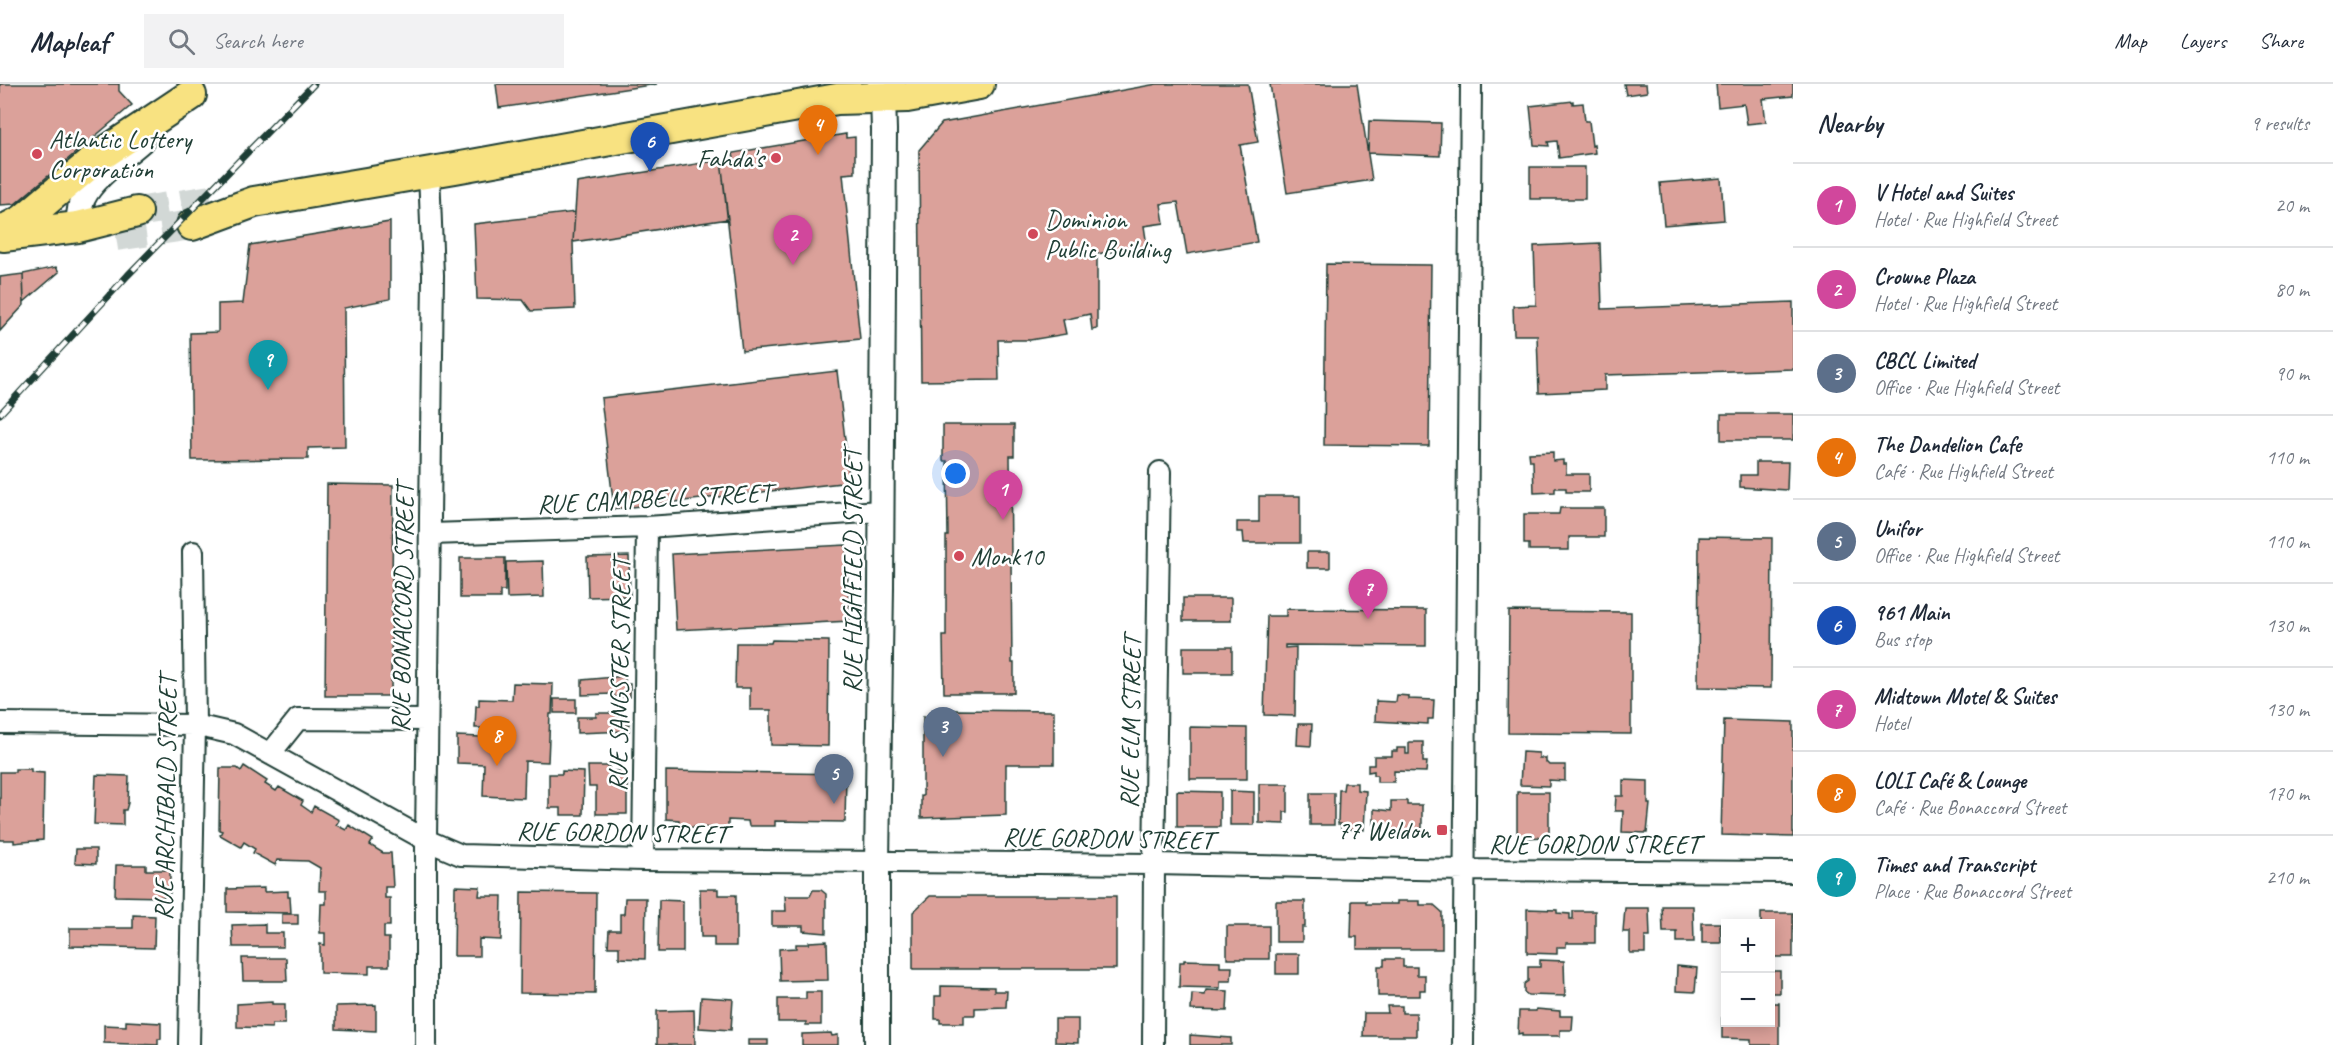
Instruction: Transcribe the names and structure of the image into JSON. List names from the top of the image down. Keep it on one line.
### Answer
{"streets":{"street":["RUE CAMPBELL STREET","RUE HIGHFIELD STREET","RUE BONACCORD STREET","RUE SANGSTER STREET","RUE ELM STREET","RUE ARCHIBALD STREET","RUE GORDON STREET"]},"crossings":[["RUE CAMPBELL STREET","RUE HIGHFIELD STREET"],["RUE CAMPBELL STREET","RUE BONACCORD STREET"],["RUE CAMPBELL STREET","RUE SANGSTER STREET"],["RUE HIGHFIELD STREET","RUE GORDON STREET"],["RUE BONACCORD STREET","RUE GORDON STREET"],["RUE SANGSTER STREET","RUE GORDON STREET"],["RUE ELM STREET","RUE GORDON STREET"],["RUE ARCHIBALD STREET","RUE GORDON STREET"]],"places":{"other":["Atlantic Lottery Corporation","Fahda's","Dominion Public Building","Monk10"],"transit":["77 Weldon"]},"page":{"header":"Mapleaf","search":"Search here","nav":["Map","Layers","Share"],"heading":["Nearby","9 results"],"pins":["4","6","2","9","1","7","3","8","5"],"list":[{"mark":"1","name":"V Hotel and Suites","note":"Hotel · Rue Highfield Street","value":"20 m"},{"mark":"2","name":"Crowne Plaza","note":"Hotel · Rue Highfield Street","value":"80 m"},{"mark":"3","name":"CBCL Limited","note":"Office · Rue Highfield Street","value":"90 m"},{"mark":"4","name":"The Dandelion Cafe","note":"Café · Rue Highfield Street","value":"110 m"},{"mark":"5","name":"Unifor","note":"Office · Rue Highfield Street","value":"110 m"},{"mark":"6","name":"961 Main","note":"Bus stop","value":"130 m"},{"mark":"7","name":"Midtown Motel & Suites","note":"Hotel","value":"130 m"},{"mark":"8","name":"LOLI Café & Lounge","note":"Café · Rue Bonaccord Street","value":"170 m"},{"mark":"9","name":"Times and Transcript","note":"Place · Rue Bonaccord Street","value":"210 m"}],"map_buttons":["+","−"]}}
